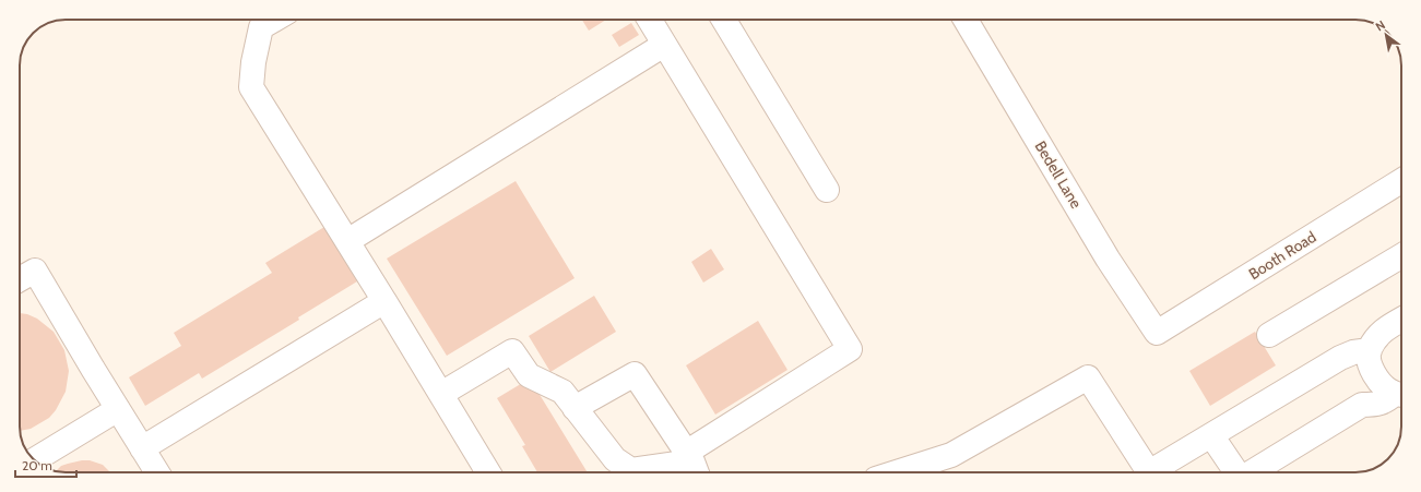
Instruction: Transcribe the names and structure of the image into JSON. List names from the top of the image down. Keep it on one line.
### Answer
{"streets":{"street":["Bedell Lane","Booth Road"]},"crossings":[["Bedell Lane","Booth Road"]],"scale_bar":"20 m","north":"top left"}
